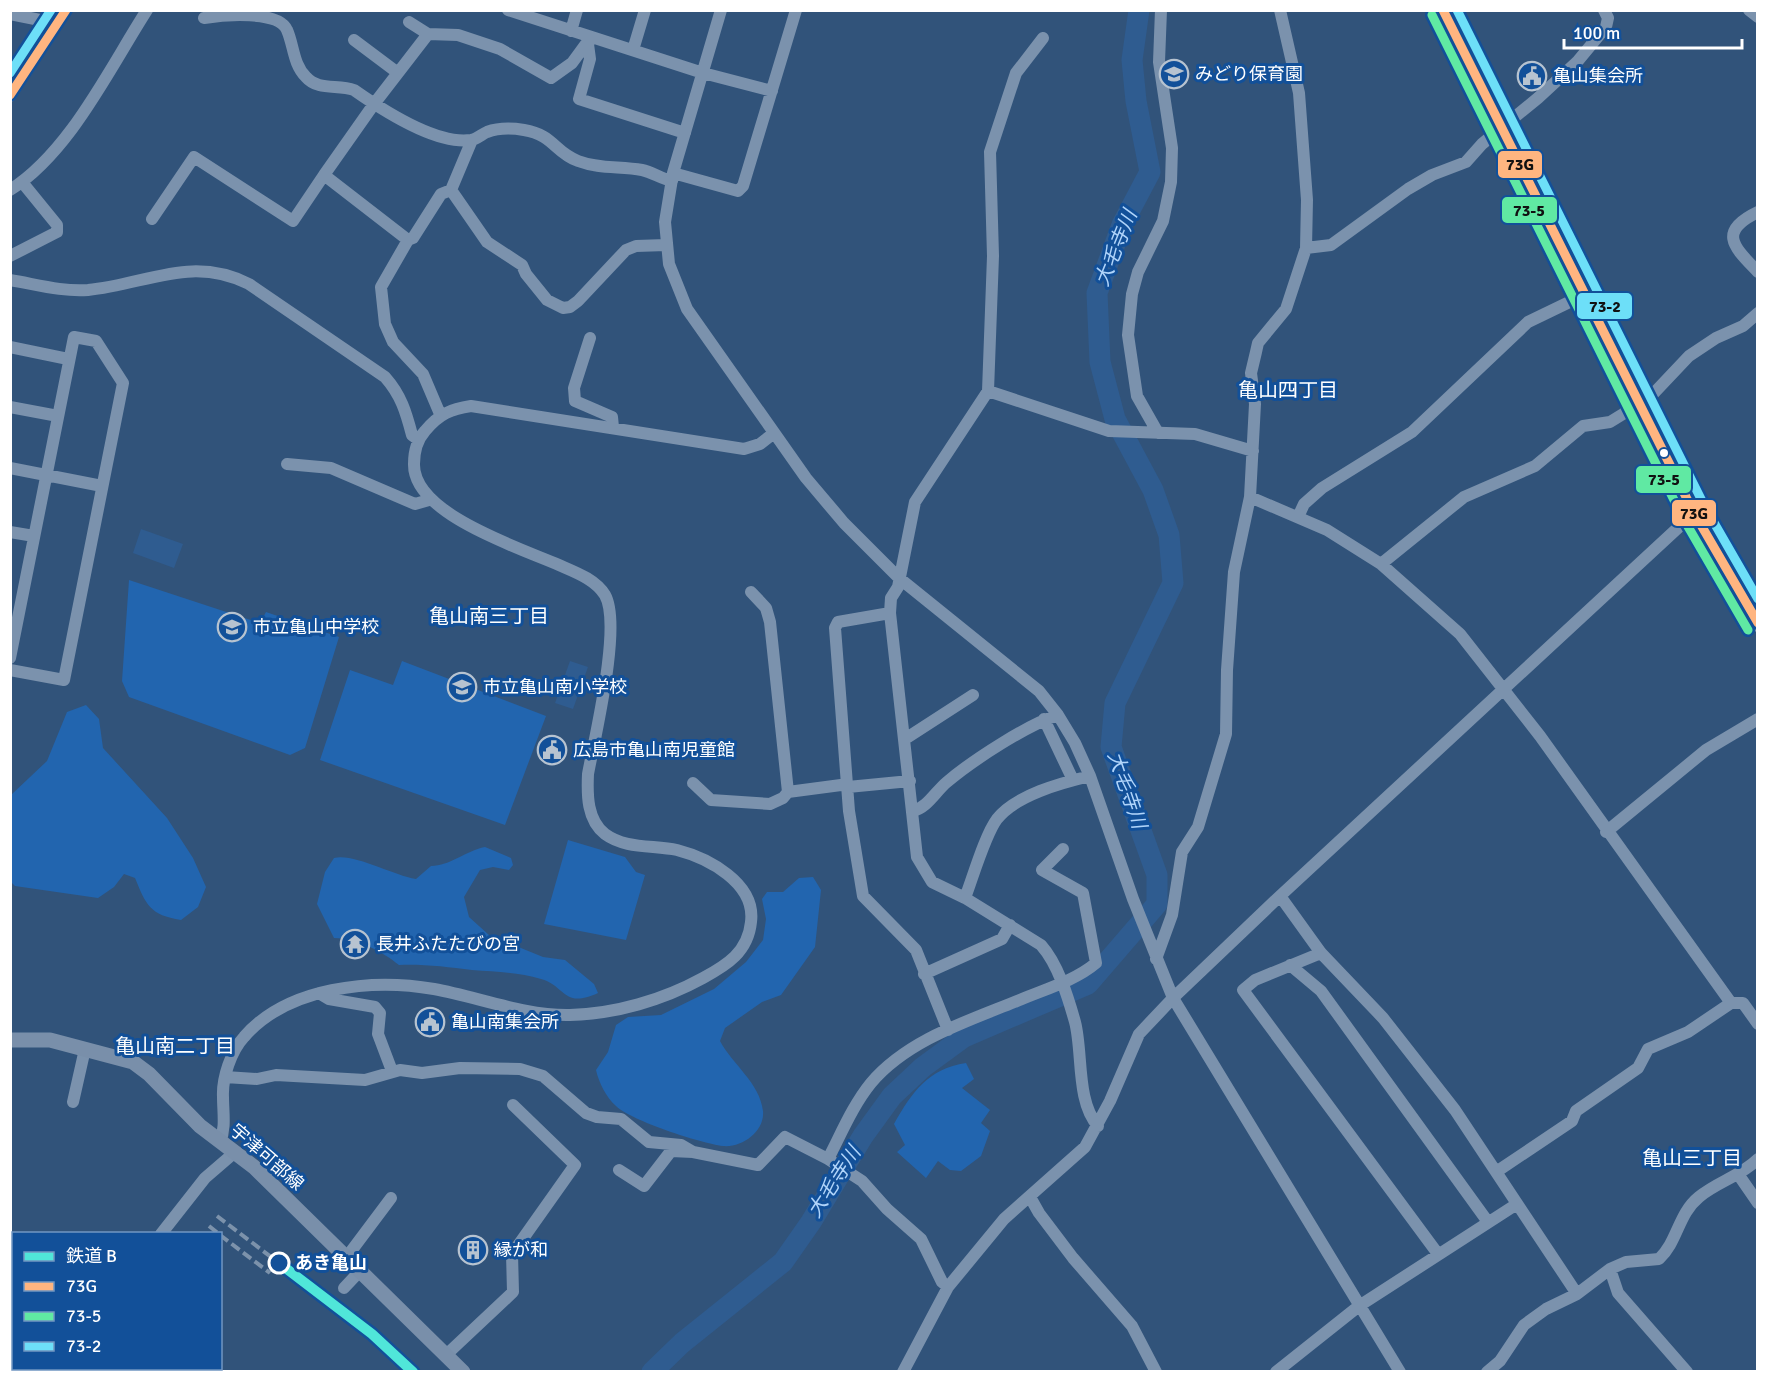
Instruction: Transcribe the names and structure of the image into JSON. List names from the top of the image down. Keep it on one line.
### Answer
{"streets":{"main road":["宇津可部線"]},"districts":["亀山四丁目","亀山南三丁目","亀山南二丁目","亀山三丁目"],"water":["大毛寺川"],"places":{"school or university":["みどり保育園","市立亀山中学校","市立亀山南小学校"],"public building":["亀山集会所","広島市亀山南児童館","亀山南集会所"],"temple":["長井ふたたびの宮"],"building":["縁が和"],"other":["あき亀山"]},"lines":["transit line 73G","transit line 73-2","transit line 73-5","rail line B"],"legend":["鉄道 B","73G","73-5","73-2"],"scale_bar":"100 m"}
